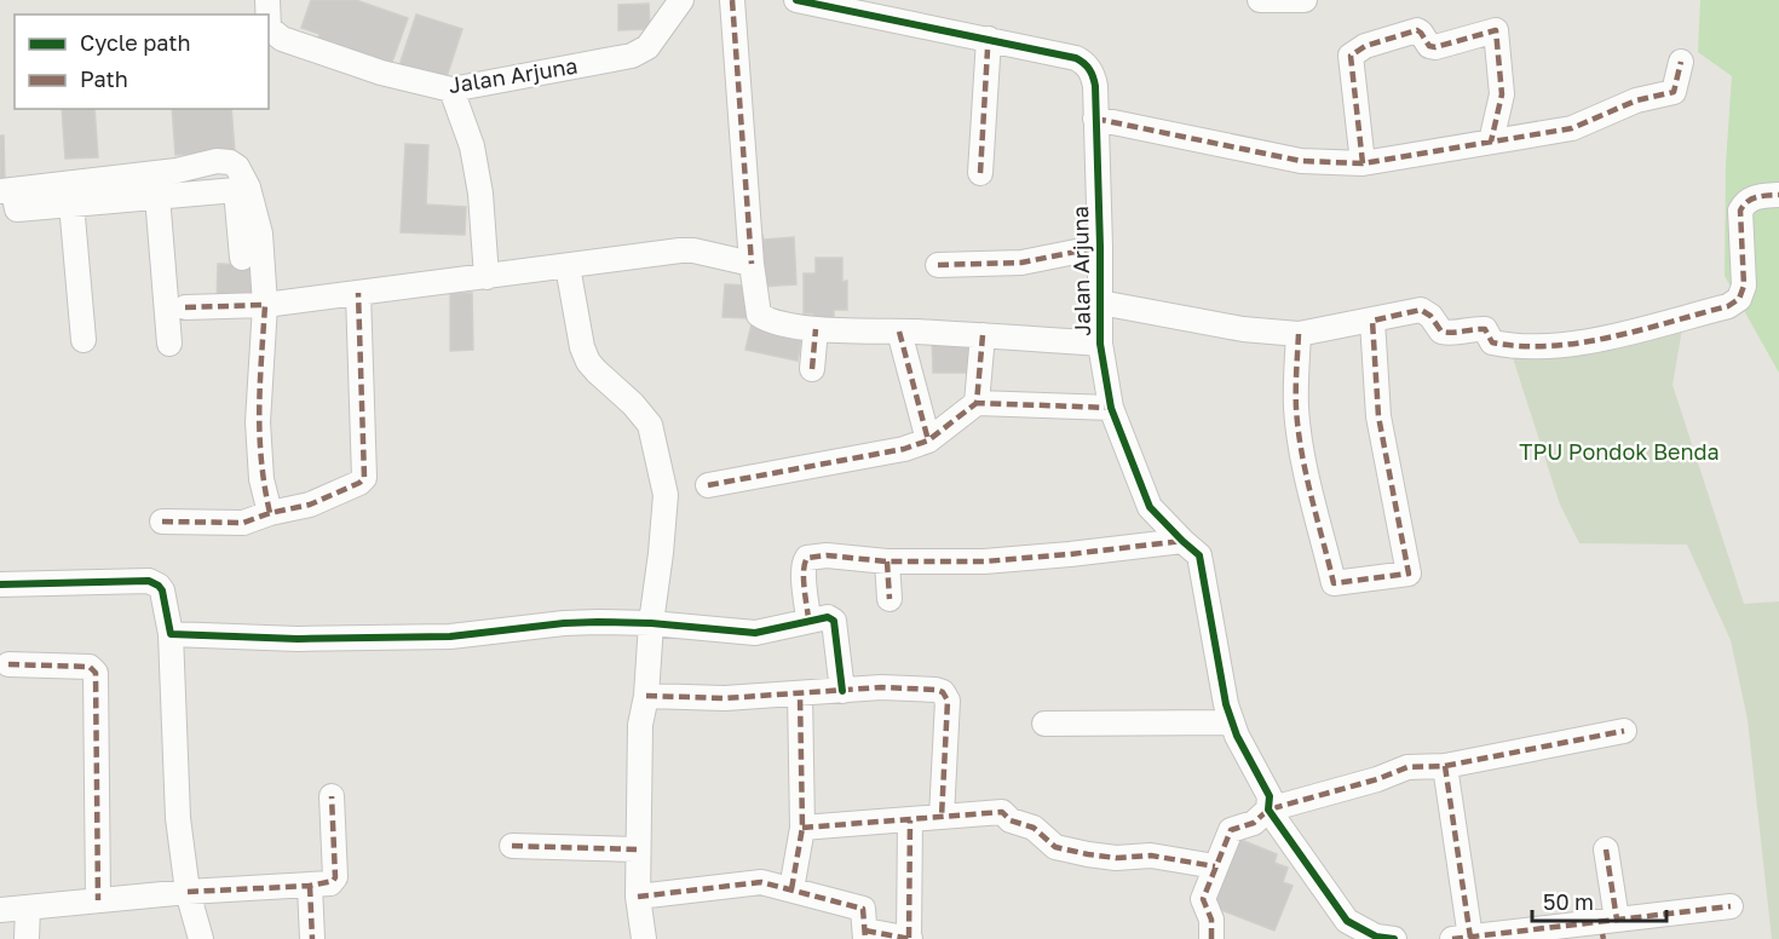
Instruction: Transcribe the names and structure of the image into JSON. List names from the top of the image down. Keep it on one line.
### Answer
{"streets":{"street":["Jalan Arjuna"]},"parks":["TPU Pondok Benda"],"legend":["Cycle path","Path"],"scale_bar":"50 m"}
